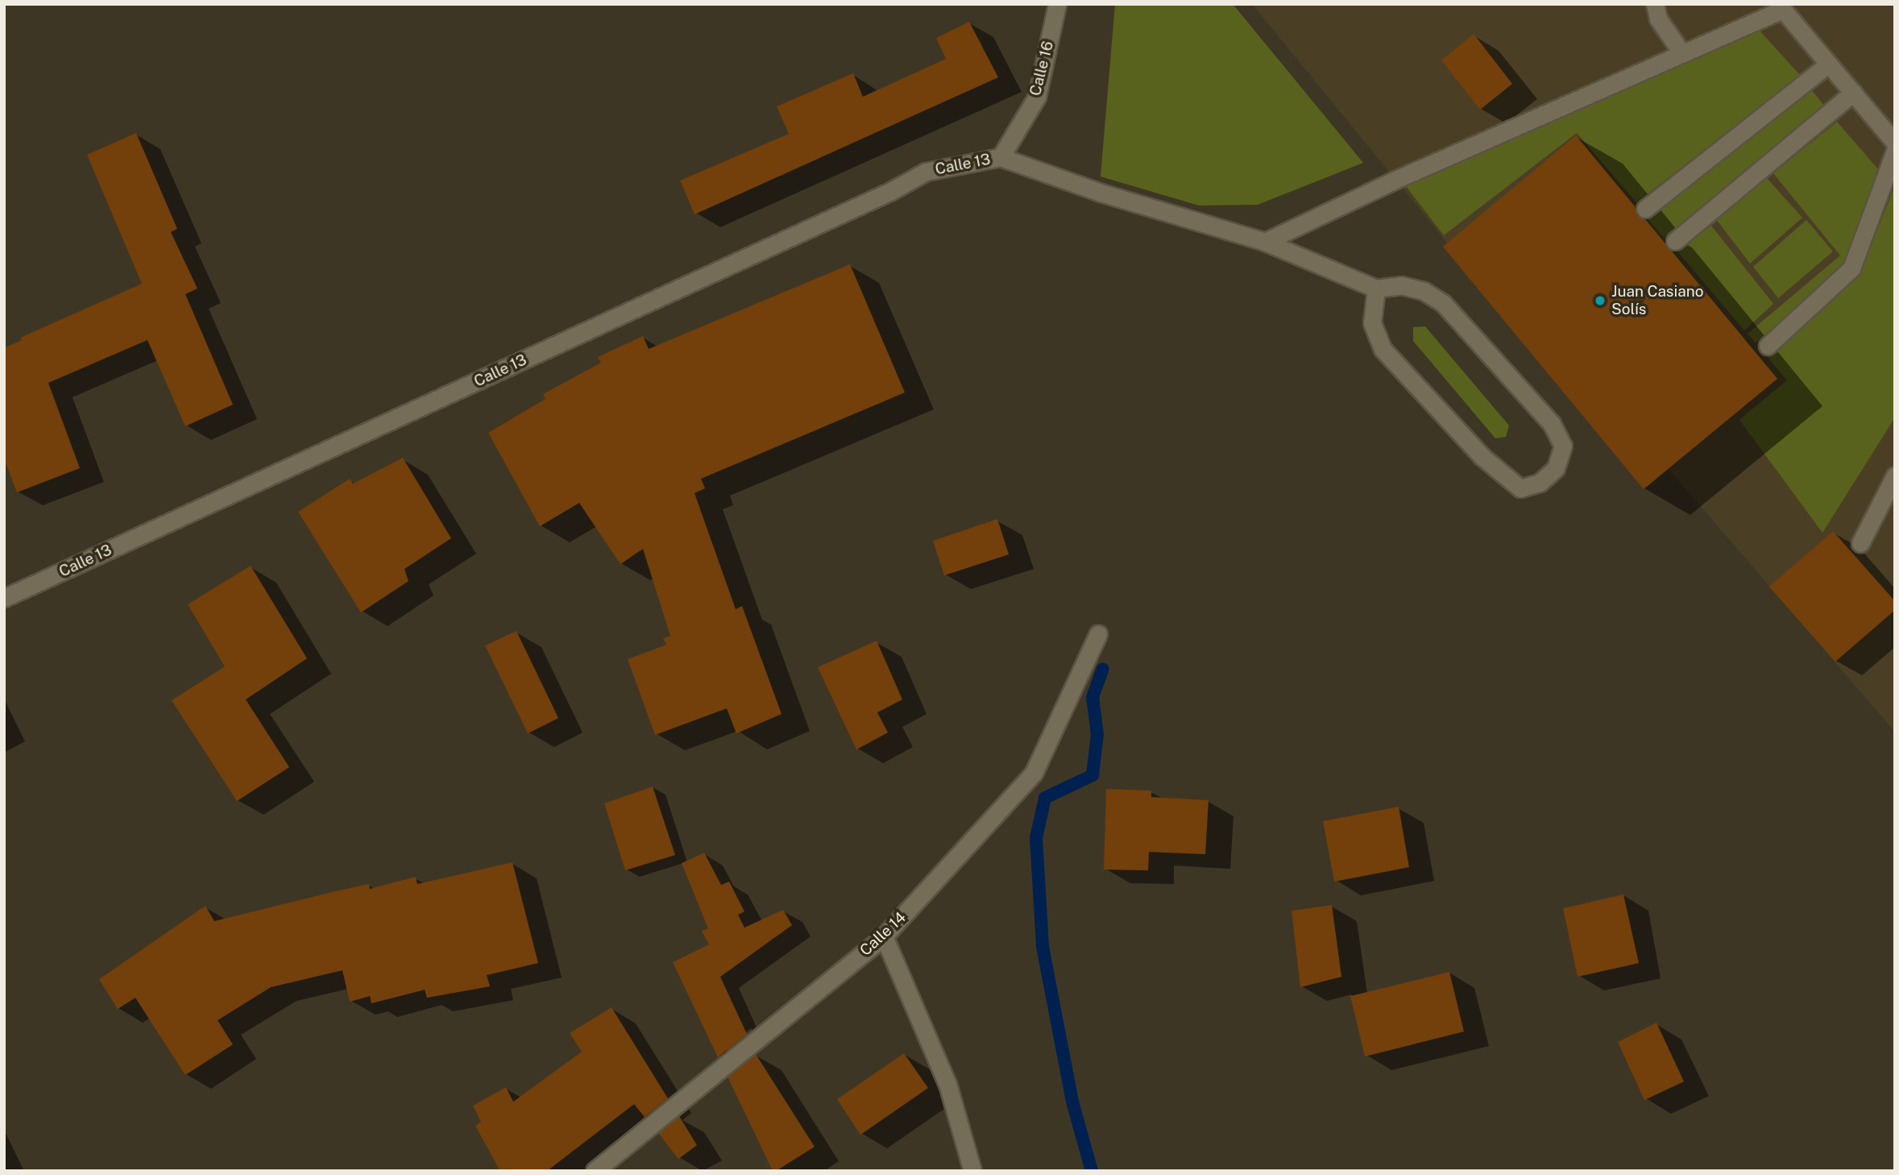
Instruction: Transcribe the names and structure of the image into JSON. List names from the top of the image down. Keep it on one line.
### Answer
{"streets":{"street":["Calle 16","Calle 13","Calle 14"]},"crossings":[["Calle 16","Calle 13"]],"places":["Juan Casiano Solís"]}
